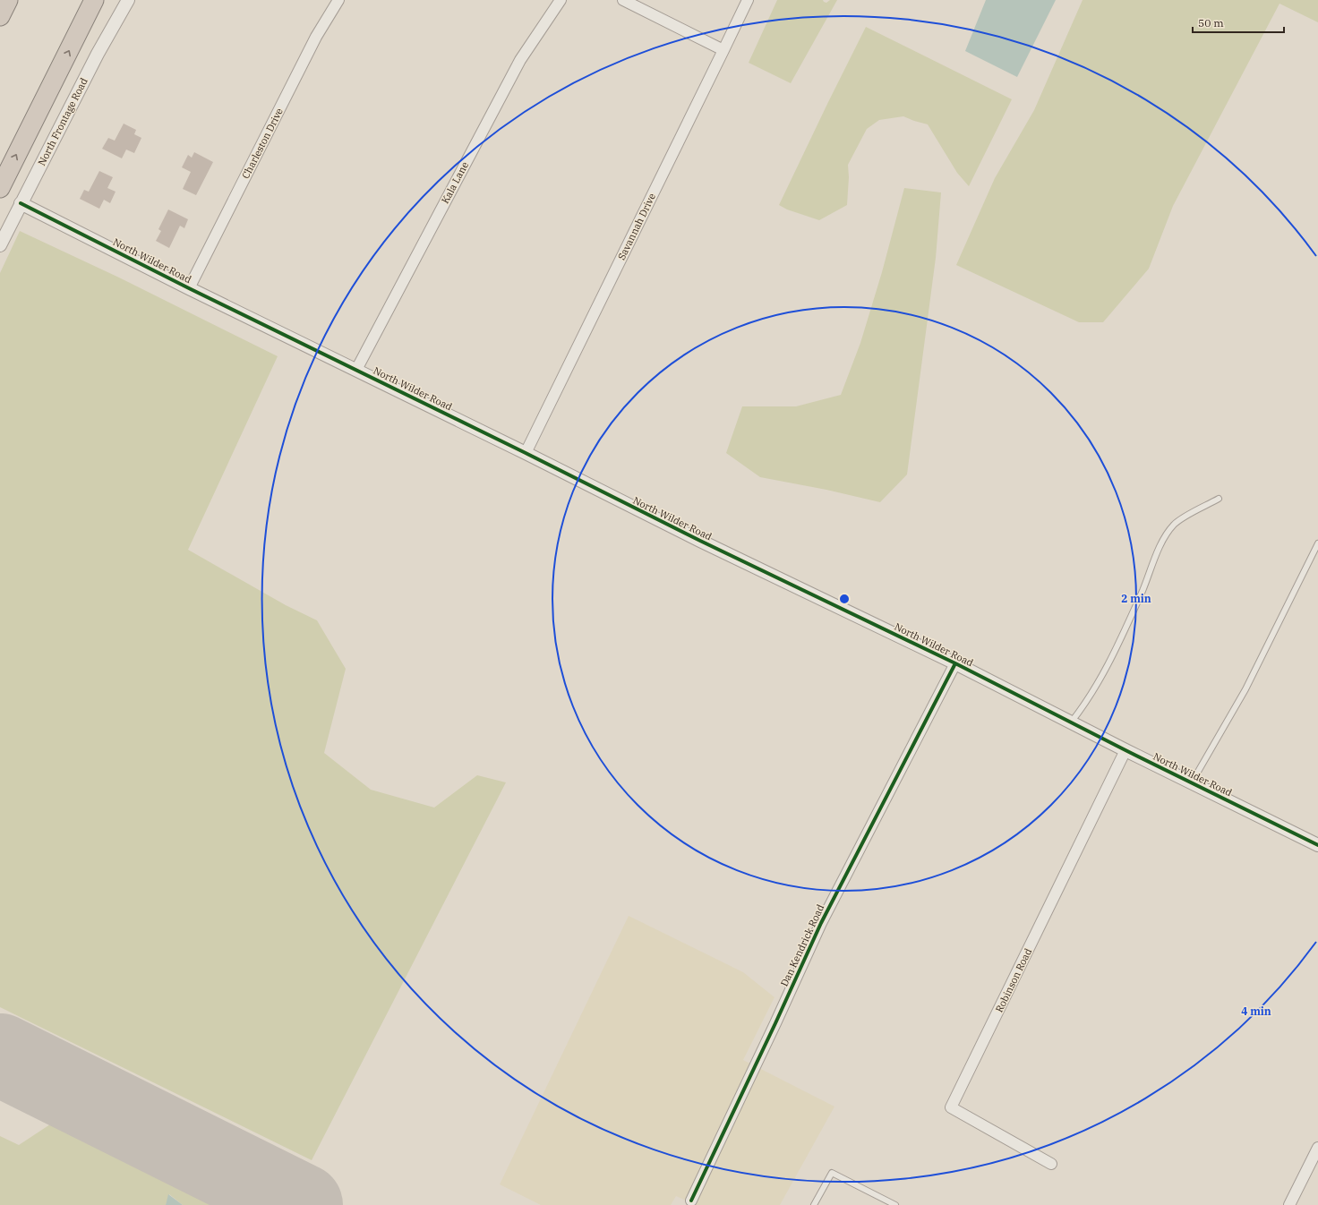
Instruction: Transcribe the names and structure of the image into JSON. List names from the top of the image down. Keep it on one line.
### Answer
{"streets":{"street":["North Frontage Road","Charleston Drive","Kala Lane","Savannah Drive","North Wilder Road","Dan Kendrick Road","Robinson Road"]},"crossings":[["North Frontage Road","North Wilder Road"],["Charleston Drive","North Wilder Road"],["Kala Lane","North Wilder Road"],["Savannah Drive","North Wilder Road"],["North Wilder Road","Dan Kendrick Road"],["North Wilder Road","Robinson Road"]],"scale_bar":"50 m","rings":["2 min","4 min"]}
